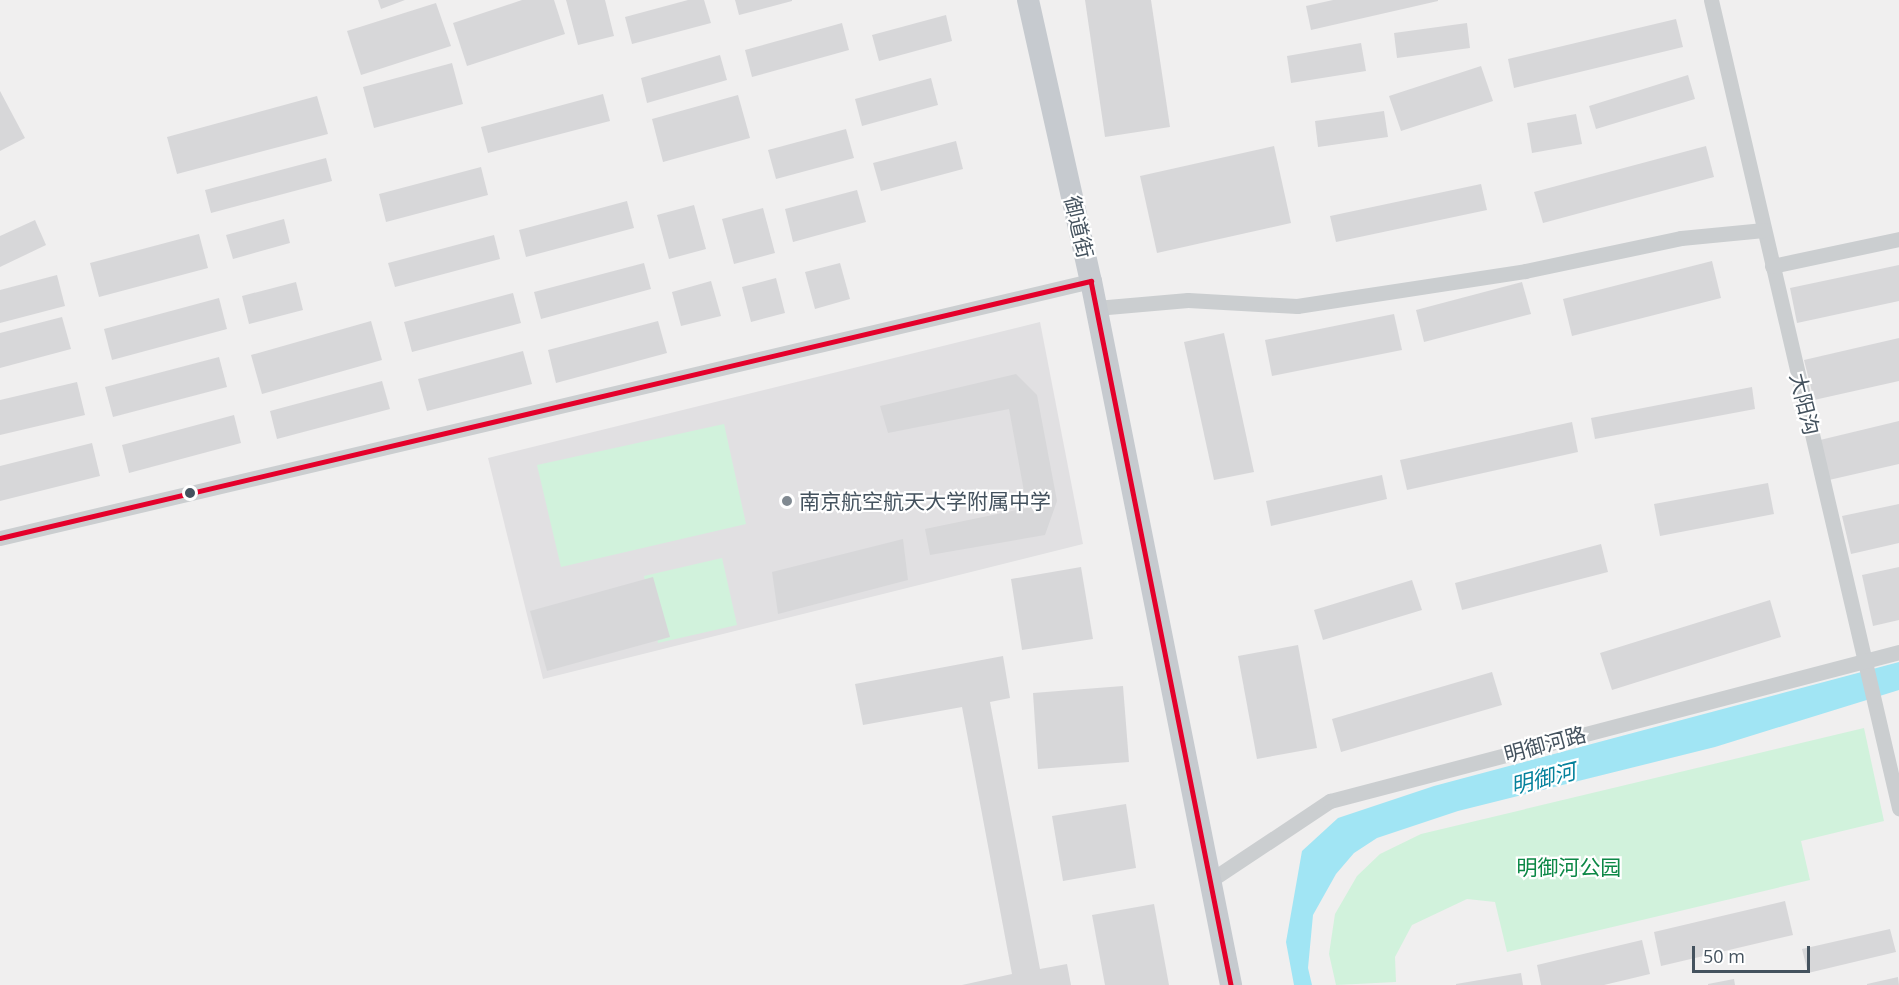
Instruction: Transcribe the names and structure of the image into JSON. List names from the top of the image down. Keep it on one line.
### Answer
{"streets":{"main road":["御道街"],"street":["大阳沟","明御河路"]},"crossings":[["御道街","明御河路"],["大阳沟","明御河路"]],"water":["明御河"],"parks":["明御河公园"],"places":["南京航空航天大学附属中学"],"scale_bar":"50 m"}
